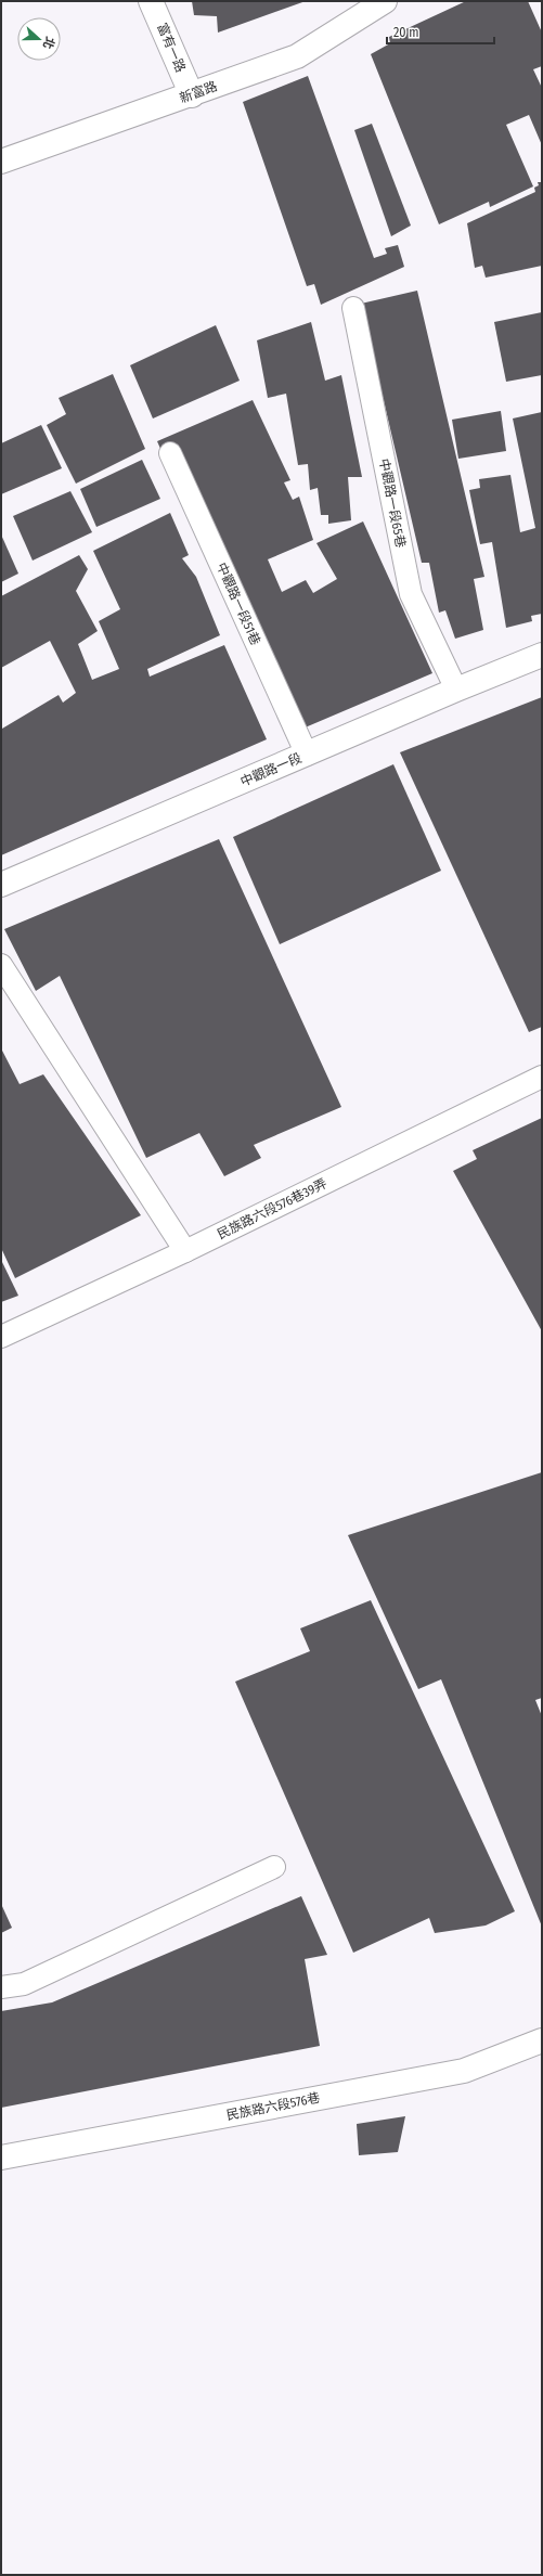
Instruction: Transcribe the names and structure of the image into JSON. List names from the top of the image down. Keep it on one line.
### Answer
{"streets":{"street":["富有一路","新富路","中觀路一段","民族路六段576巷"],"lane":["中觀路一段65巷","中觀路一段51巷","民族路六段576巷39弄"]},"crossings":[["富有一路","新富路"],["中觀路一段65巷","中觀路一段"],["中觀路一段51巷","中觀路一段"]],"scale_bar":"20 m","north":"right"}
